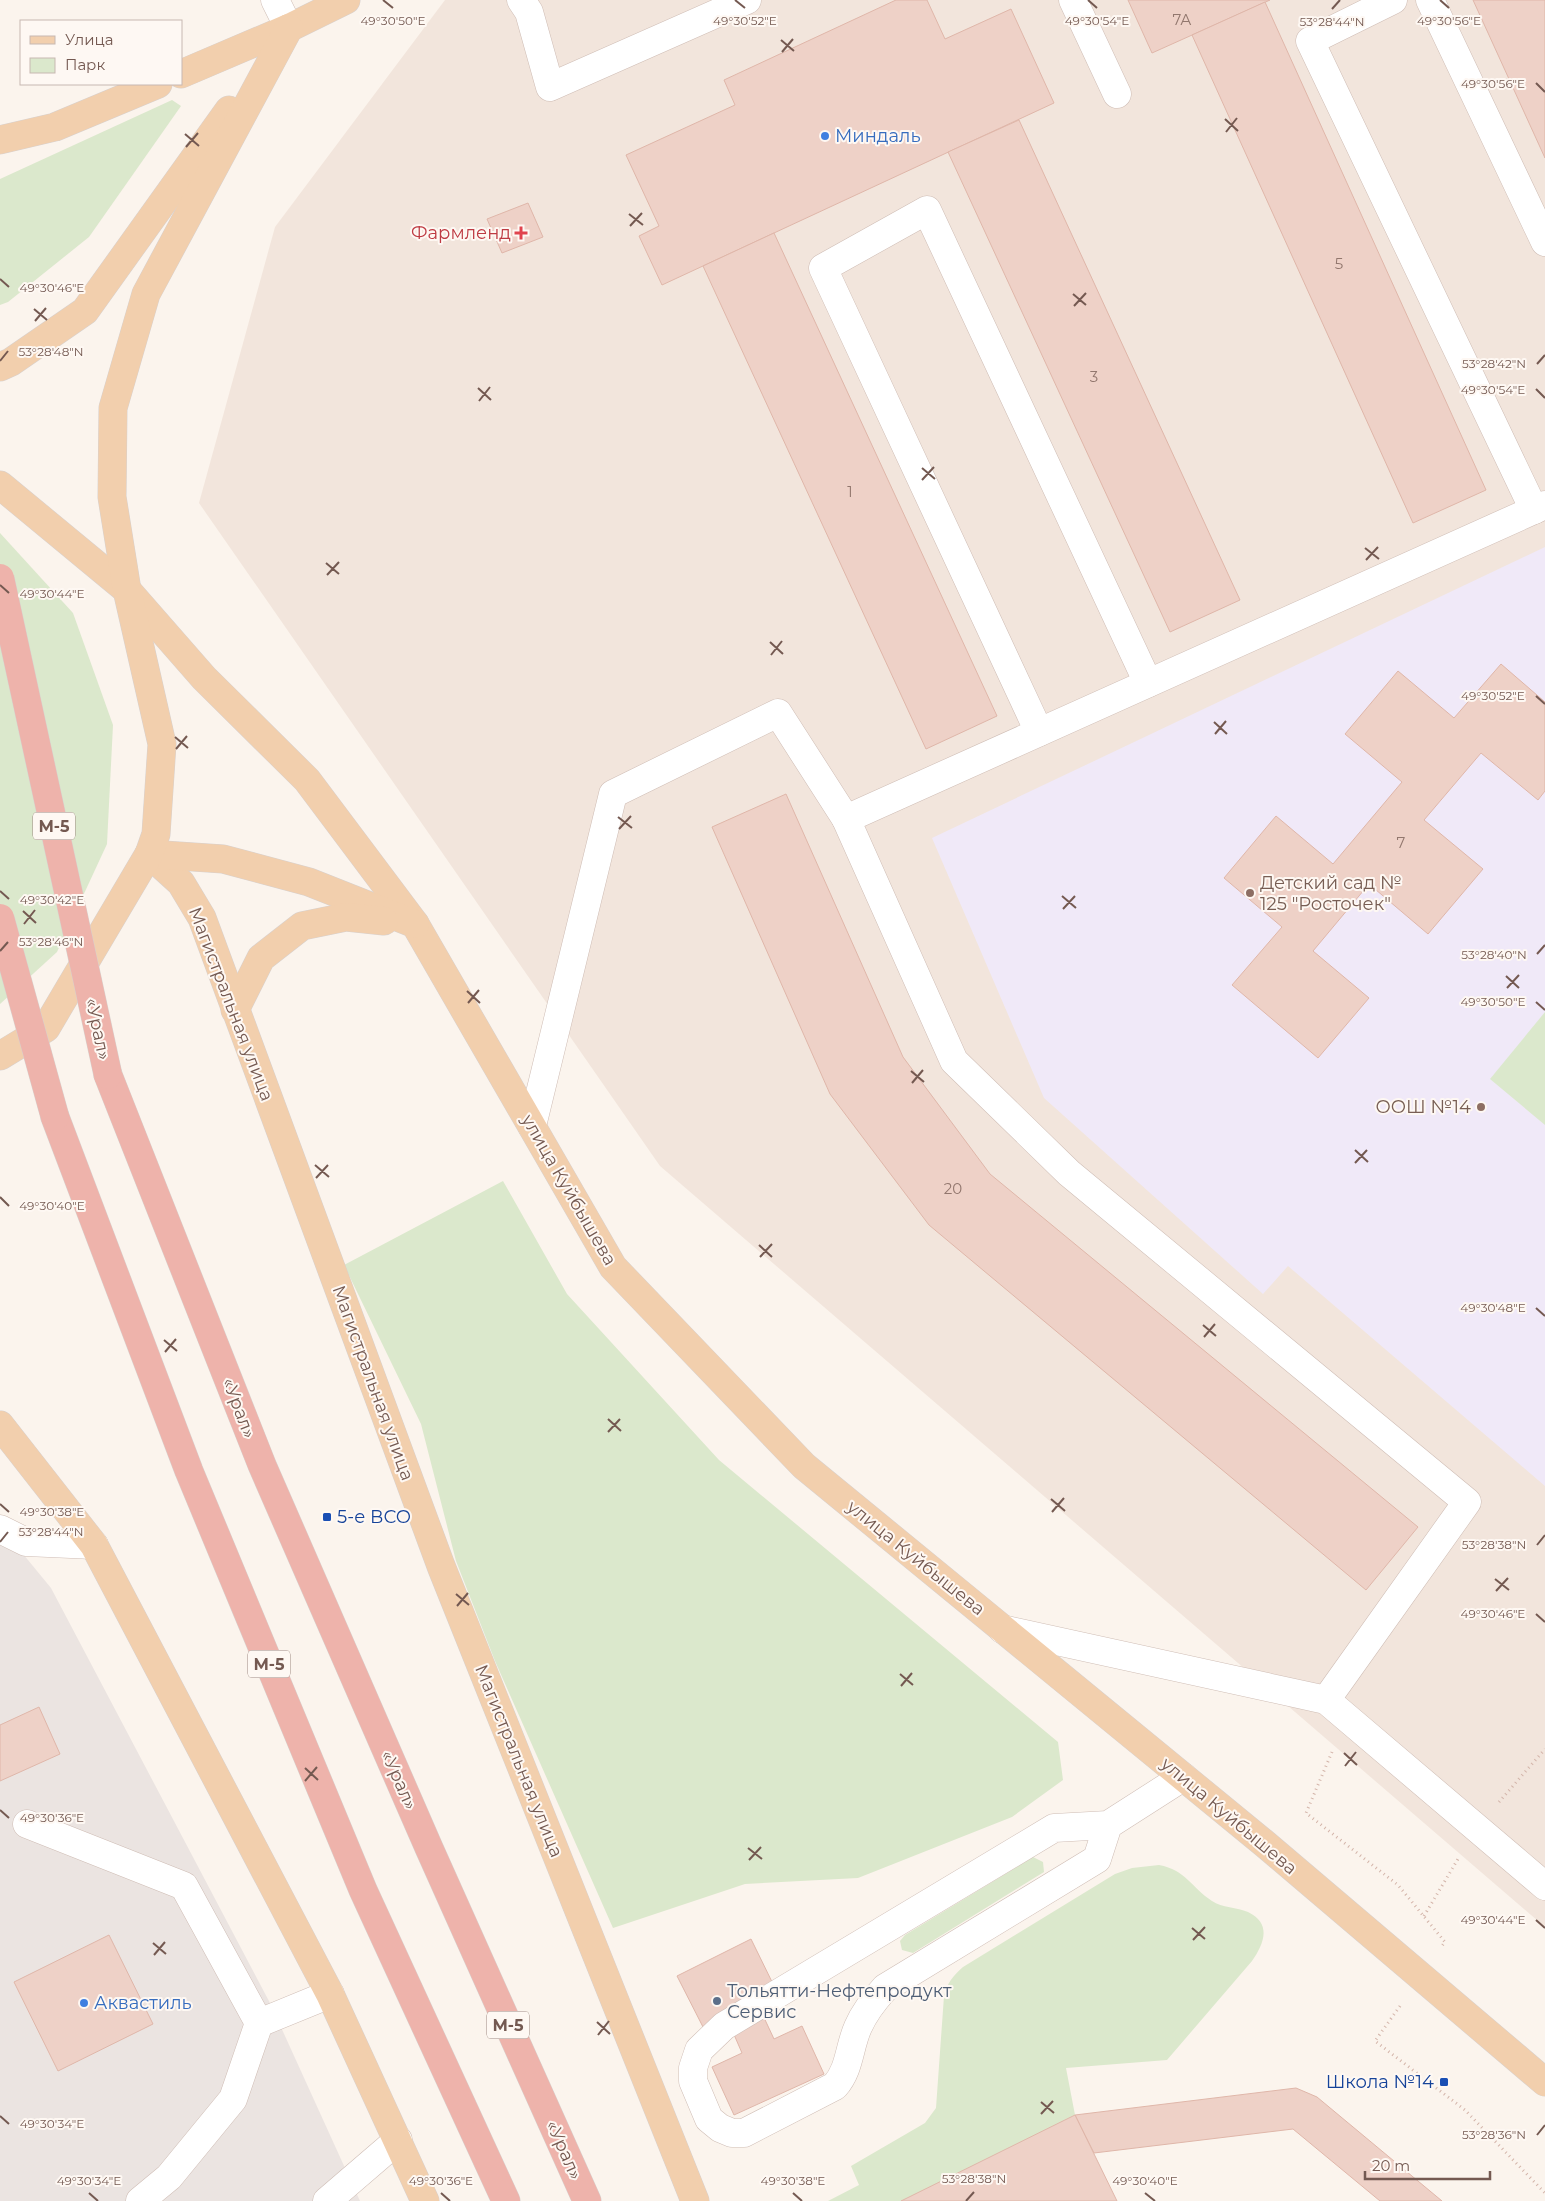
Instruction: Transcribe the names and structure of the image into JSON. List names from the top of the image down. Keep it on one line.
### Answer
{"streets":{"highway":["М-5","«Урал»"],"main road":["Магистральная улица","улица Куйбышева"]},"places":{"other":["Миндаль","Детский сад № 125 \"Росточек\"","ООШ №14","Тольятти-Нефтепродукт Сервис","Аквастиль"],"health":["Фармленд"],"transit":["5-е ВСО","Школа №14"]},"house_numbers":["7А","5","3","1","7","20"],"legend":["Улица","Парк"],"scale_bar":"20 m","coordinates":["49°30'52\"E","49°30'54\"E","49°30'50\"E","49°30'56\"E","53°28'44\"N","49°30'46\"E","53°28'48\"N","53°28'42\"N","49°30'44\"E","49°30'42\"E","53°28'46\"N","53°28'40\"N","49°30'40\"E","49°30'48\"E","49°30'38\"E","53°28'38\"N","49°30'36\"E","49°30'34\"E","53°28'36\"N"]}
